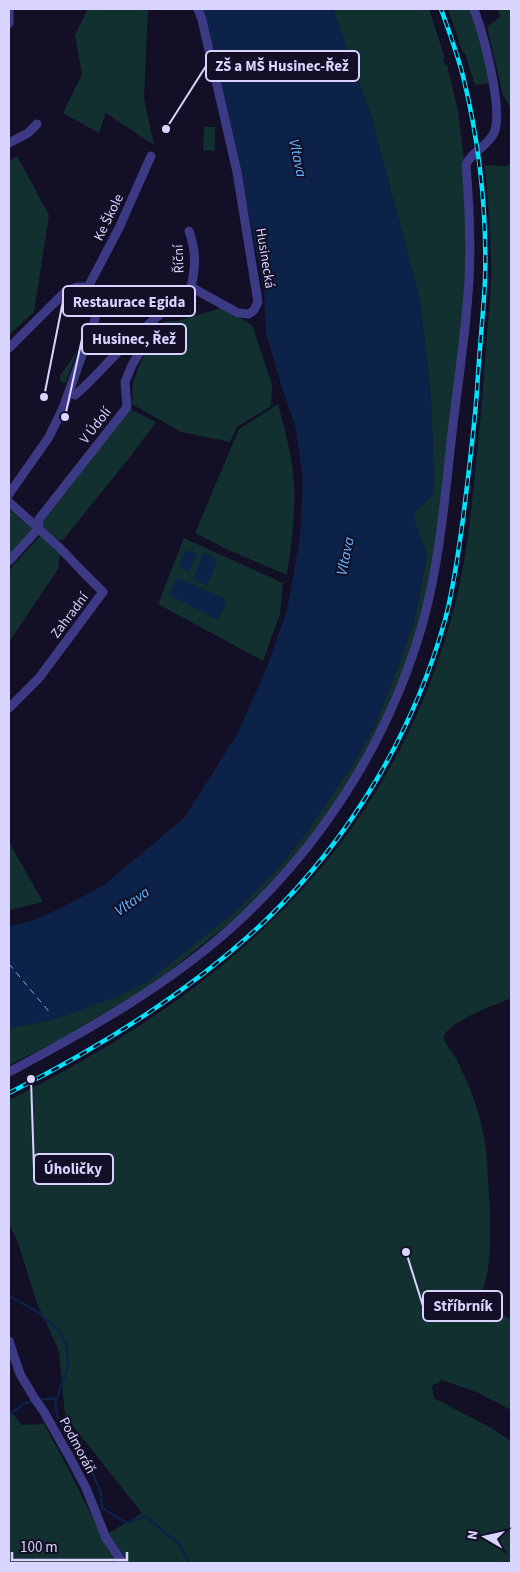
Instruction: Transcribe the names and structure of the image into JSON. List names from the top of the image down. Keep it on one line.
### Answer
{"streets":{"street":["Ke Škole","Husinecká","Říční","V Údolí","Zahradní","Podmoráň"]},"crossings":[["Husinecká","Říční"],["V Údolí","Zahradní"]],"water":["Vltava"],"places":["ZŠ a MŠ Husinec-Řež","Restaurace Egida","Husinec, Řež","Úholičky","Stříbrník"],"scale_bar":"100 m","north":"left"}
